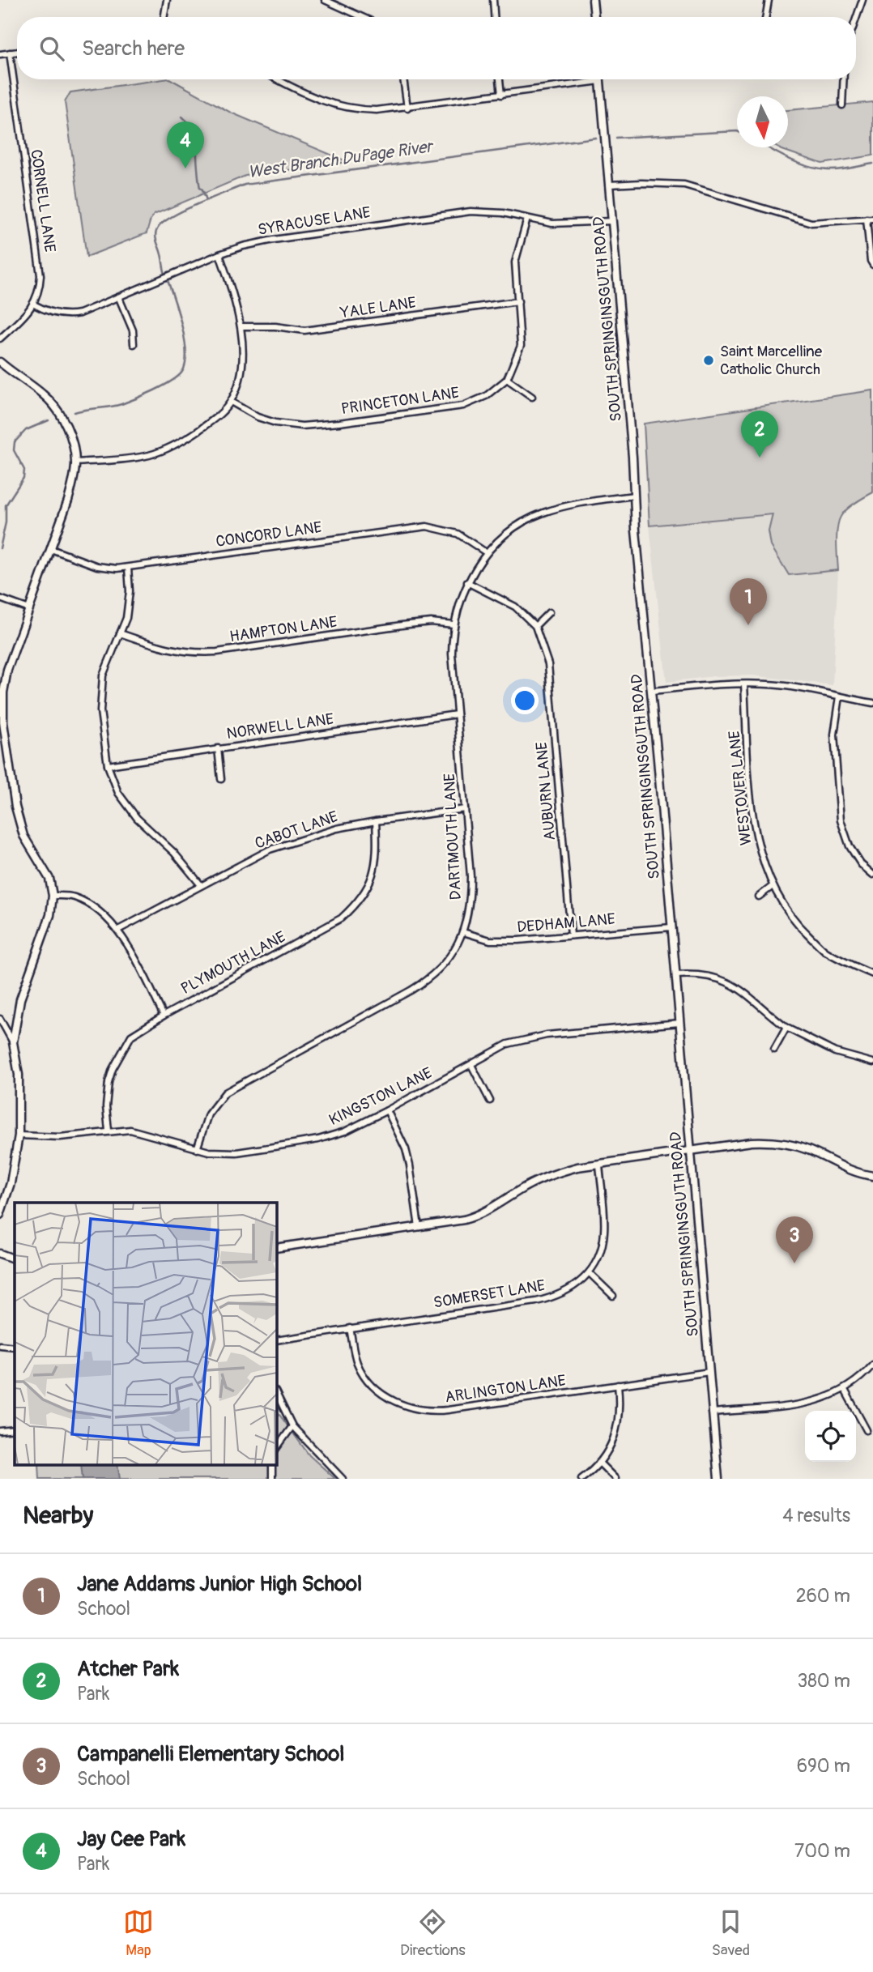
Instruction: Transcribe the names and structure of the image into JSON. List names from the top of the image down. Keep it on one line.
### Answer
{"streets":{"street":["CORNELL LANE","SYRACUSE LANE","YALE LANE","SOUTH SPRINGINSGUTH ROAD","PRINCETON LANE","CONCORD LANE","HAMPTON LANE","NORWELL LANE","WESTOVER LANE","AUBURN LANE","CABOT LANE","DARTMOUTH LANE","DEDHAM LANE","PLYMOUTH LANE","KINGSTON LANE","SOMERSET LANE","ARLINGTON LANE"]},"crossings":[["CORNELL LANE","SYRACUSE LANE"],["SYRACUSE LANE","SOUTH SPRINGINSGUTH ROAD"],["SYRACUSE LANE","PRINCETON LANE"],["YALE LANE","PRINCETON LANE"],["SOUTH SPRINGINSGUTH ROAD","DARTMOUTH LANE"],["SOUTH SPRINGINSGUTH ROAD","DEDHAM LANE"],["SOUTH SPRINGINSGUTH ROAD","KINGSTON LANE"],["SOUTH SPRINGINSGUTH ROAD","ARLINGTON LANE"],["CONCORD LANE","DARTMOUTH LANE"],["HAMPTON LANE","DARTMOUTH LANE"],["NORWELL LANE","DARTMOUTH LANE"],["AUBURN LANE","DARTMOUTH LANE"],["AUBURN LANE","DEDHAM LANE"],["CABOT LANE","DARTMOUTH LANE"],["CABOT LANE","PLYMOUTH LANE"],["DARTMOUTH LANE","DEDHAM LANE"],["DARTMOUTH LANE","KINGSTON LANE"],["PLYMOUTH LANE","KINGSTON LANE"],["SOMERSET LANE","ARLINGTON LANE"]],"water":["West Branch DuPage River"],"places":["Saint Marcelline Catholic Church"],"north":"bottom","page":{"search":"Search here","pins":["4","2","1","3"],"heading":["Nearby","4 results"],"list":[{"mark":"1","name":"Jane Addams Junior High School","note":"School","value":"260 m"},{"mark":"2","name":"Atcher Park","note":"Park","value":"380 m"},{"mark":"3","name":"Campanelli Elementary School","note":"School","value":"690 m"},{"mark":"4","name":"Jay Cee Park","note":"Park","value":"700 m"}],"nav":["Map","Directions","Saved"]}}
